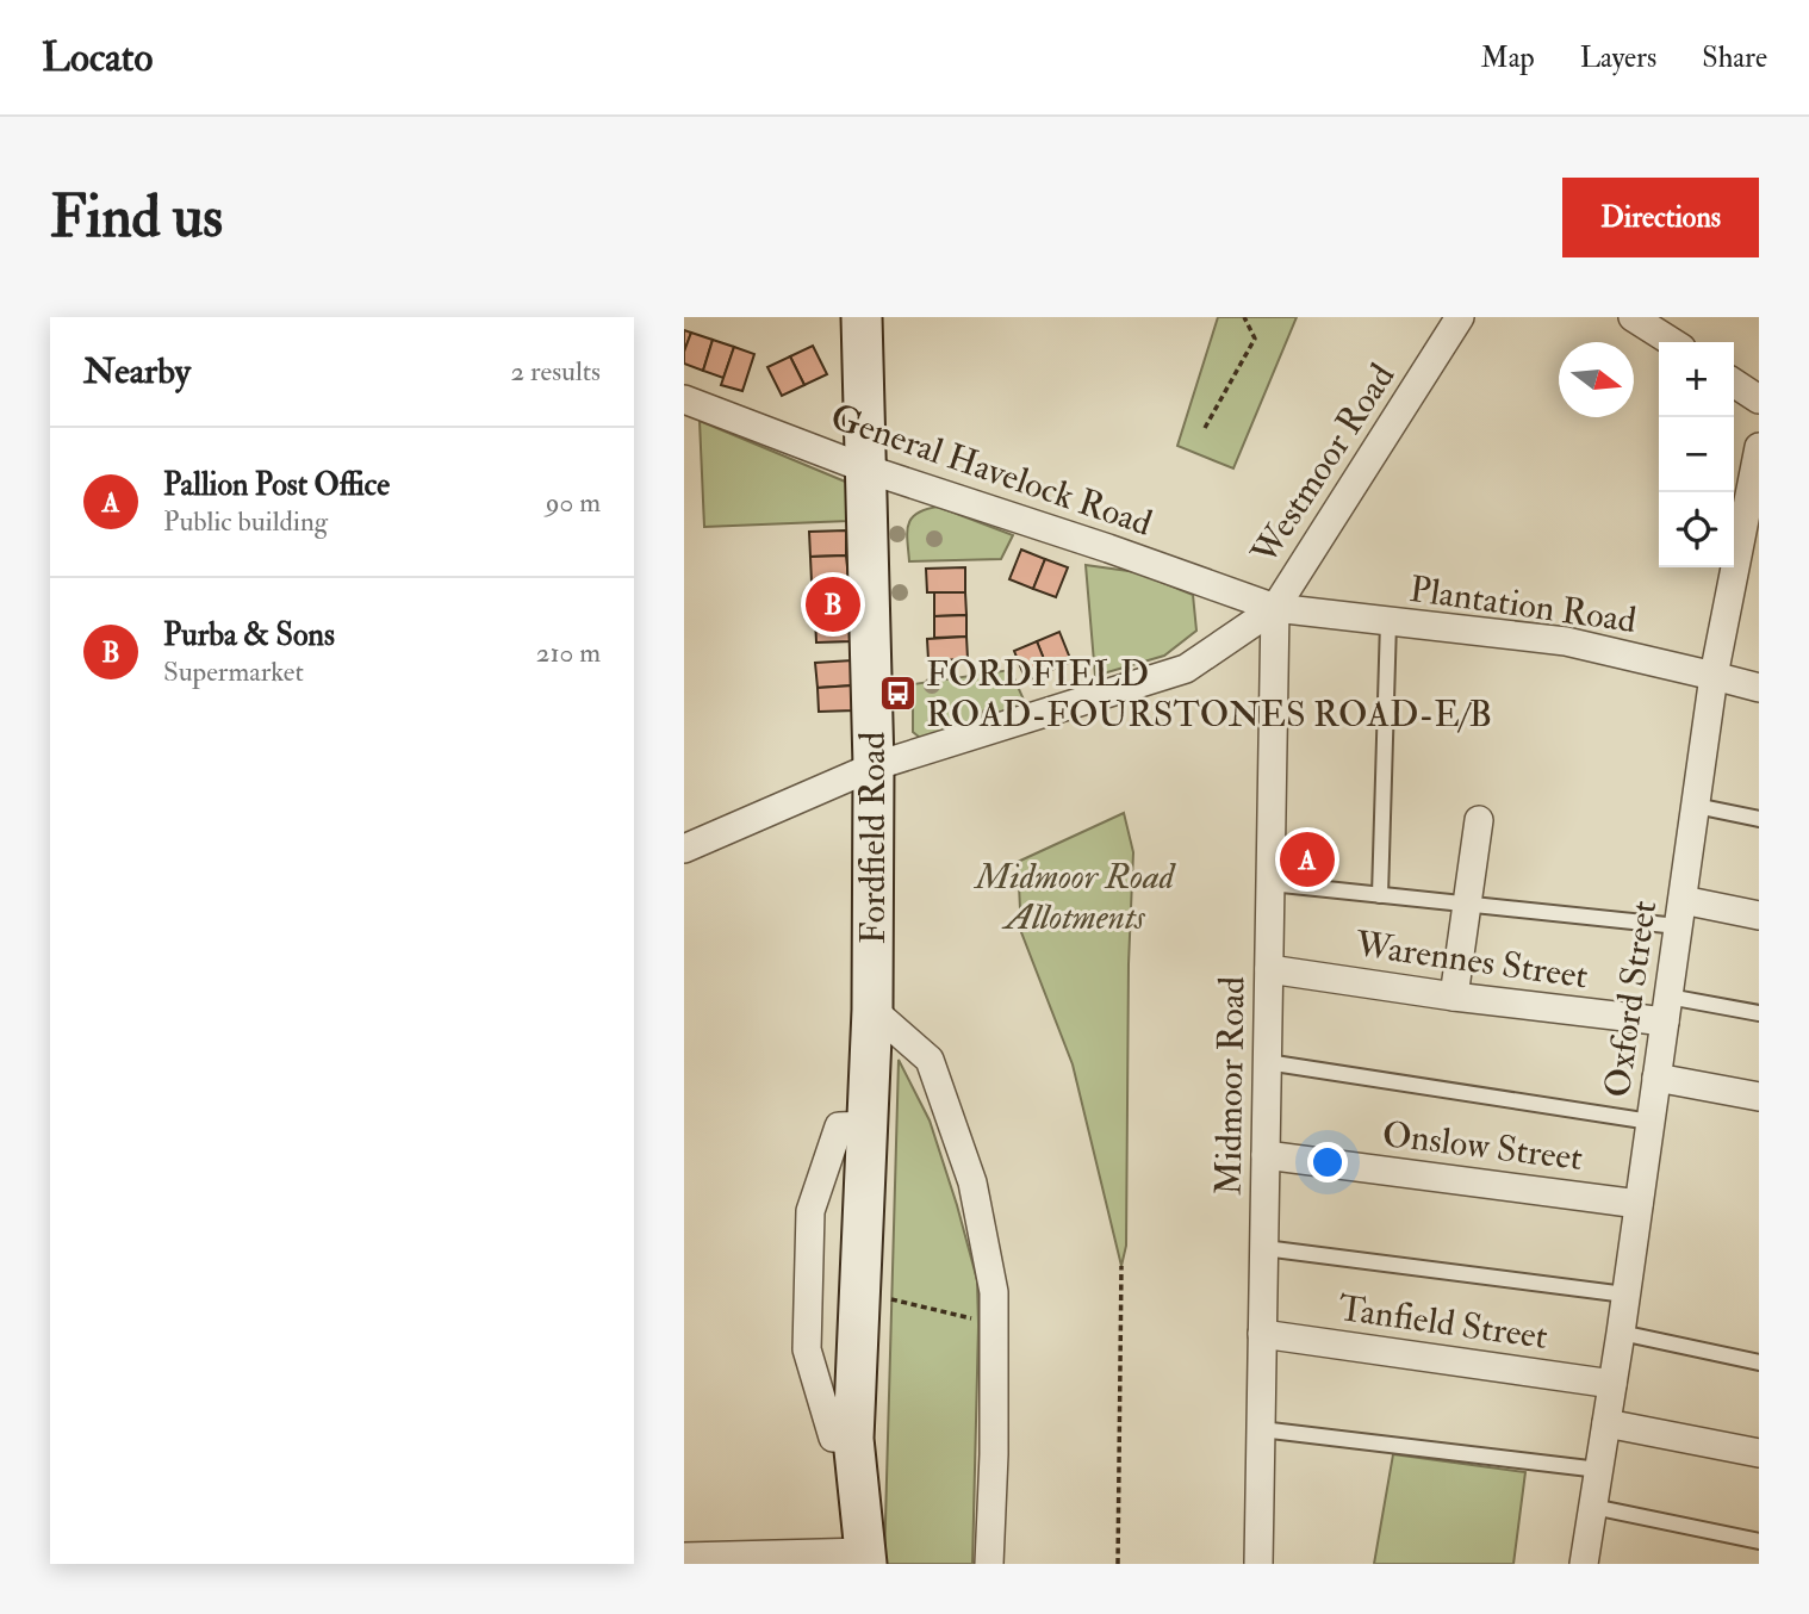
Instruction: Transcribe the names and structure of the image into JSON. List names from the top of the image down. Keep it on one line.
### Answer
{"streets":{"street":["Westmoor Road","General Havelock Road","Plantation Road","Fordfield Road","Warennes Street","Oxford Street","Midmoor Road","Onslow Street","Tanfield Street"]},"crossings":[["Westmoor Road","General Havelock Road"],["Westmoor Road","Plantation Road"],["Westmoor Road","Midmoor Road"],["General Havelock Road","Plantation Road"],["General Havelock Road","Fordfield Road"],["General Havelock Road","Midmoor Road"],["Plantation Road","Oxford Street"],["Plantation Road","Midmoor Road"],["Warennes Street","Oxford Street"],["Warennes Street","Midmoor Road"],["Oxford Street","Onslow Street"],["Oxford Street","Tanfield Street"],["Midmoor Road","Onslow Street"],["Midmoor Road","Tanfield Street"]],"parks":["Midmoor Road Allotments"],"places":{"bus stop":["FORDFIELD ROAD-FOURSTONES ROAD-E/B"]},"north":"right","page":{"header":"Locato","nav":["Map","Layers","Share"],"buttons":"Directions","title":"Find us","heading":["Nearby","2 results"],"map_buttons":["+","−"],"list":[{"mark":"A","name":"Pallion Post Office","note":"Public building","value":"90 m"},{"mark":"B","name":"Purba & Sons","note":"Supermarket","value":"210 m"}],"pins":["B","A"]}}
